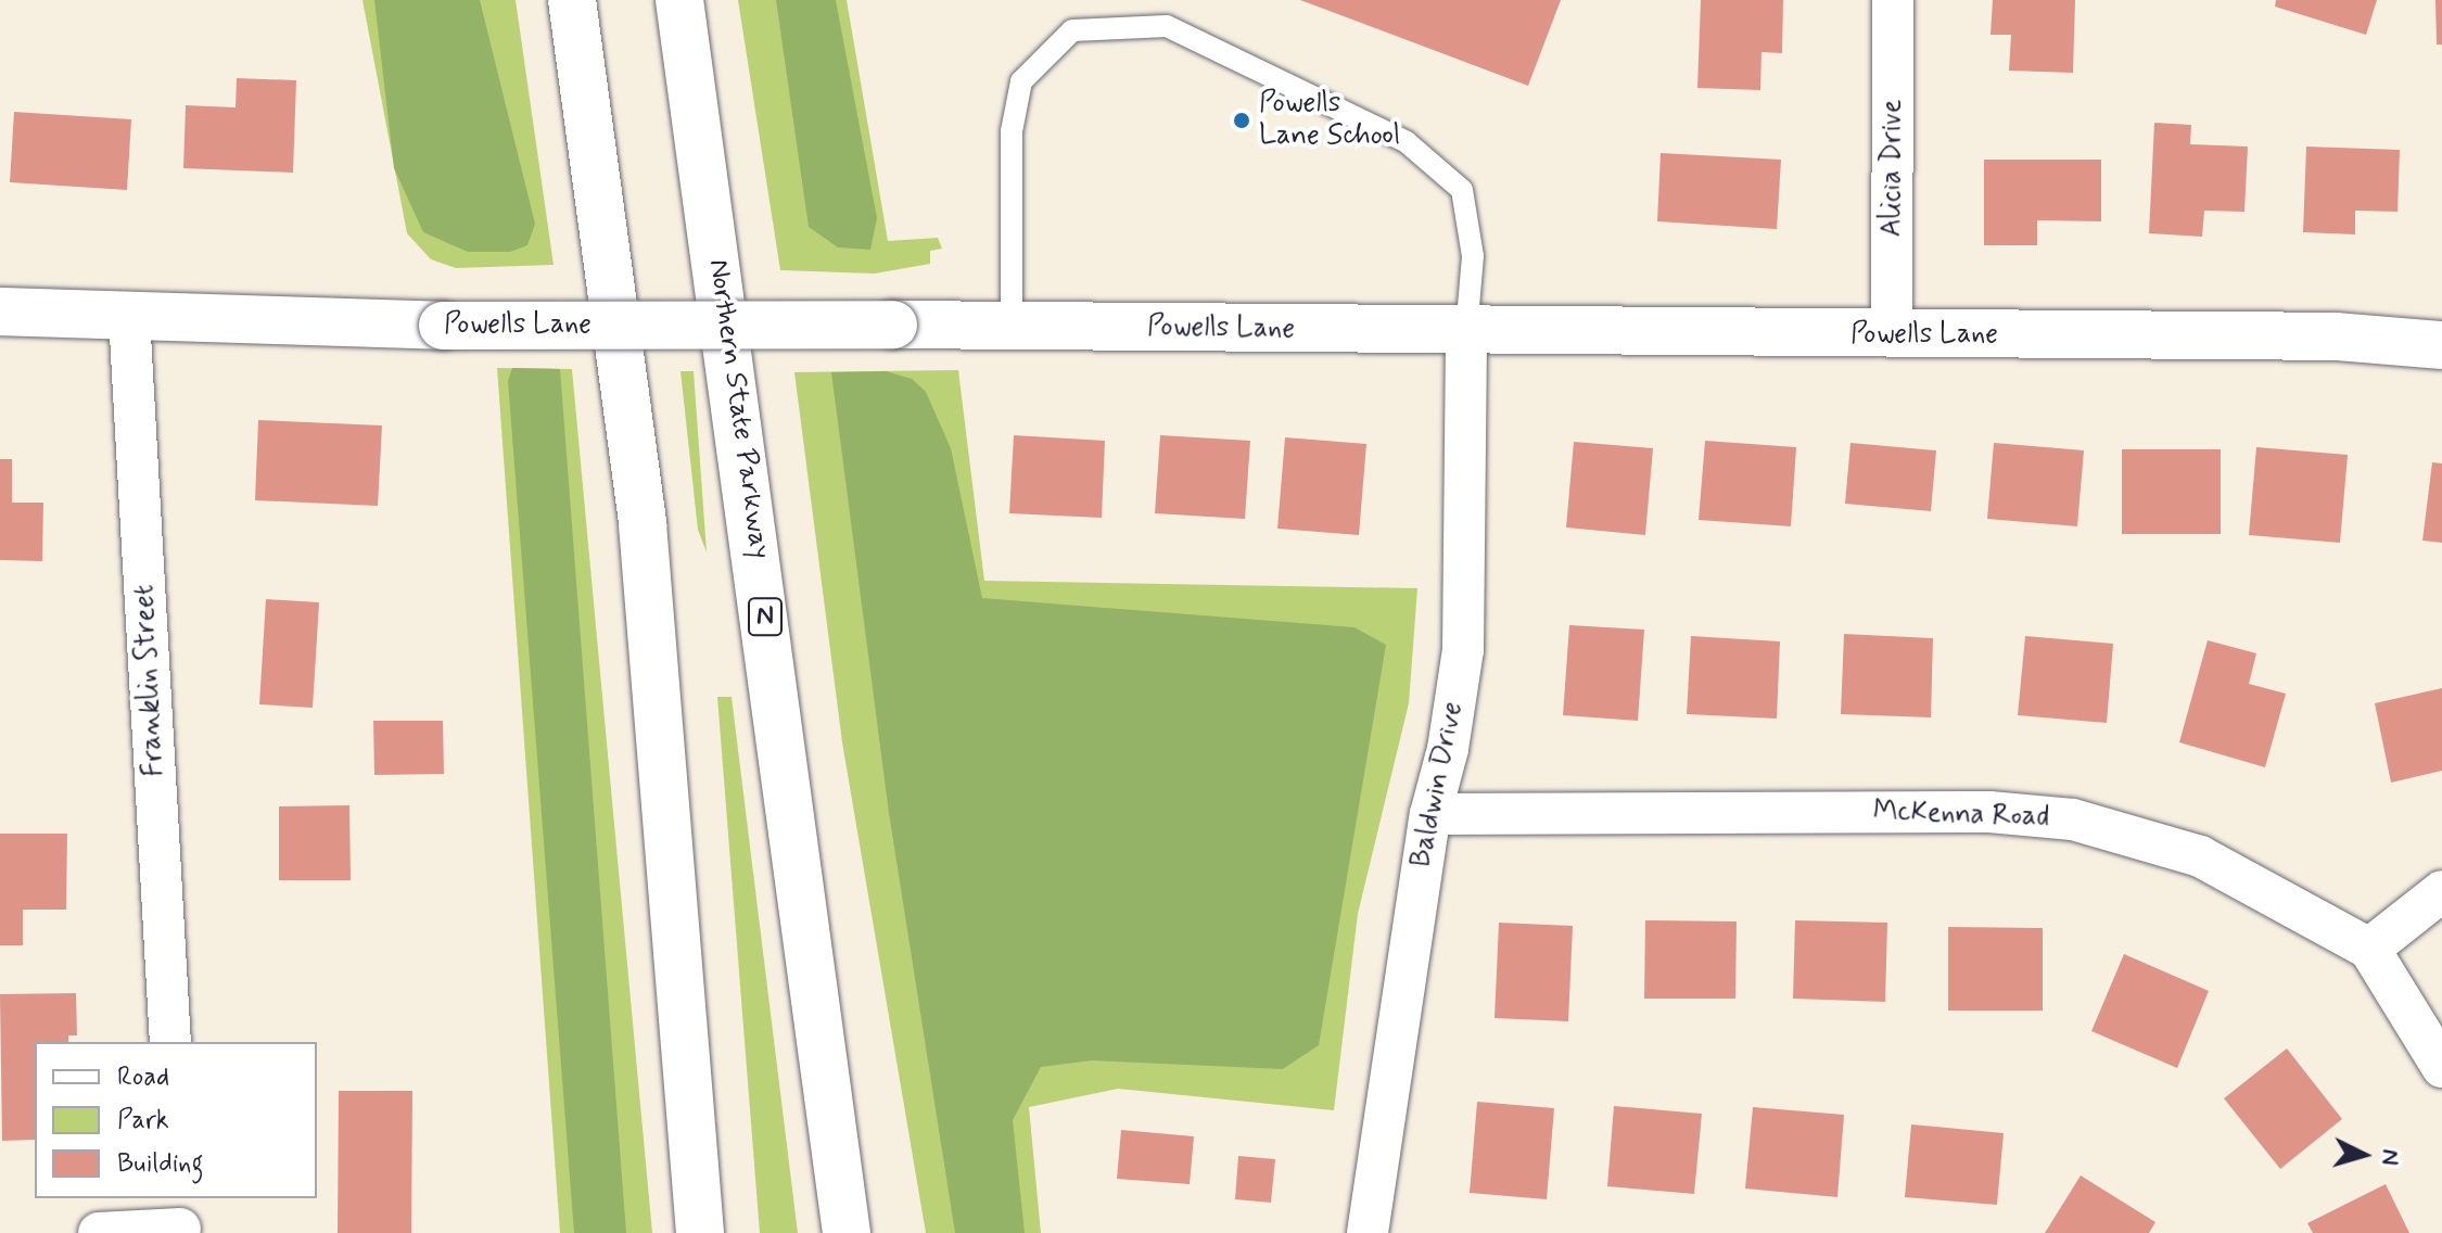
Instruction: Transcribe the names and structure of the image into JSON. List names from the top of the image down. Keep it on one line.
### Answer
{"streets":{"main road":["Powells Lane","Northern State Parkway","N"],"street":["Alicia Drive","Franklin Street","Baldwin Drive","McKenna Road"]},"crossings":[["Alicia Drive","Powells Lane"],["Powells Lane","Franklin Street"],["Powells Lane","Baldwin Drive"],["Baldwin Drive","McKenna Road"]],"places":["Powells Lane School"],"legend":["Road","Park","Building"],"north":"right"}
